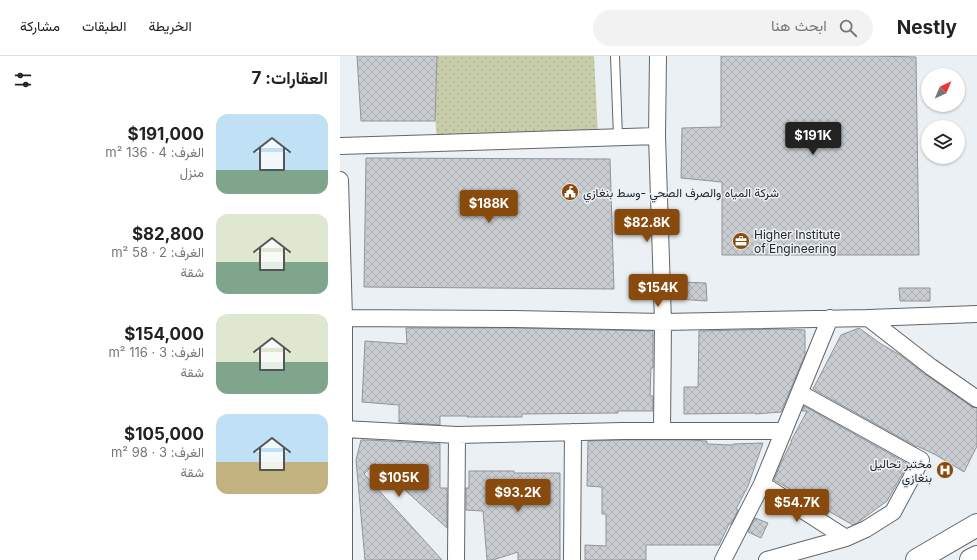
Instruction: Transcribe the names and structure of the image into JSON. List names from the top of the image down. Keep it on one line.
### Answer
{"places":{"public building":["شركة المياه والصرف الصحي -وسط بنغازي"],"office":["Higher Institute of Engineering"],"hospital":["مختبر تحاليل بنغازي"]},"north":"top right","page":{"header":"Nestly","search":"ابحث هنا","nav":["الخريطة","الطبقات","مشاركة"],"heading":"العقارات: 7","list":[{"name":"$191,000","note":"الغرف: 4 · 136 m² · منزل"},{"name":"$82,800","note":"الغرف: 2 · 58 m² · شقة"},{"name":"$154,000","note":"الغرف: 3 · 116 m² · شقة"},{"name":"$105,000","note":"الغرف: 3 · 98 m² · شقة"}],"price":["$191K","$188K","$82.8K","$154K","$105K","$93.2K","$54.7K"]}}
